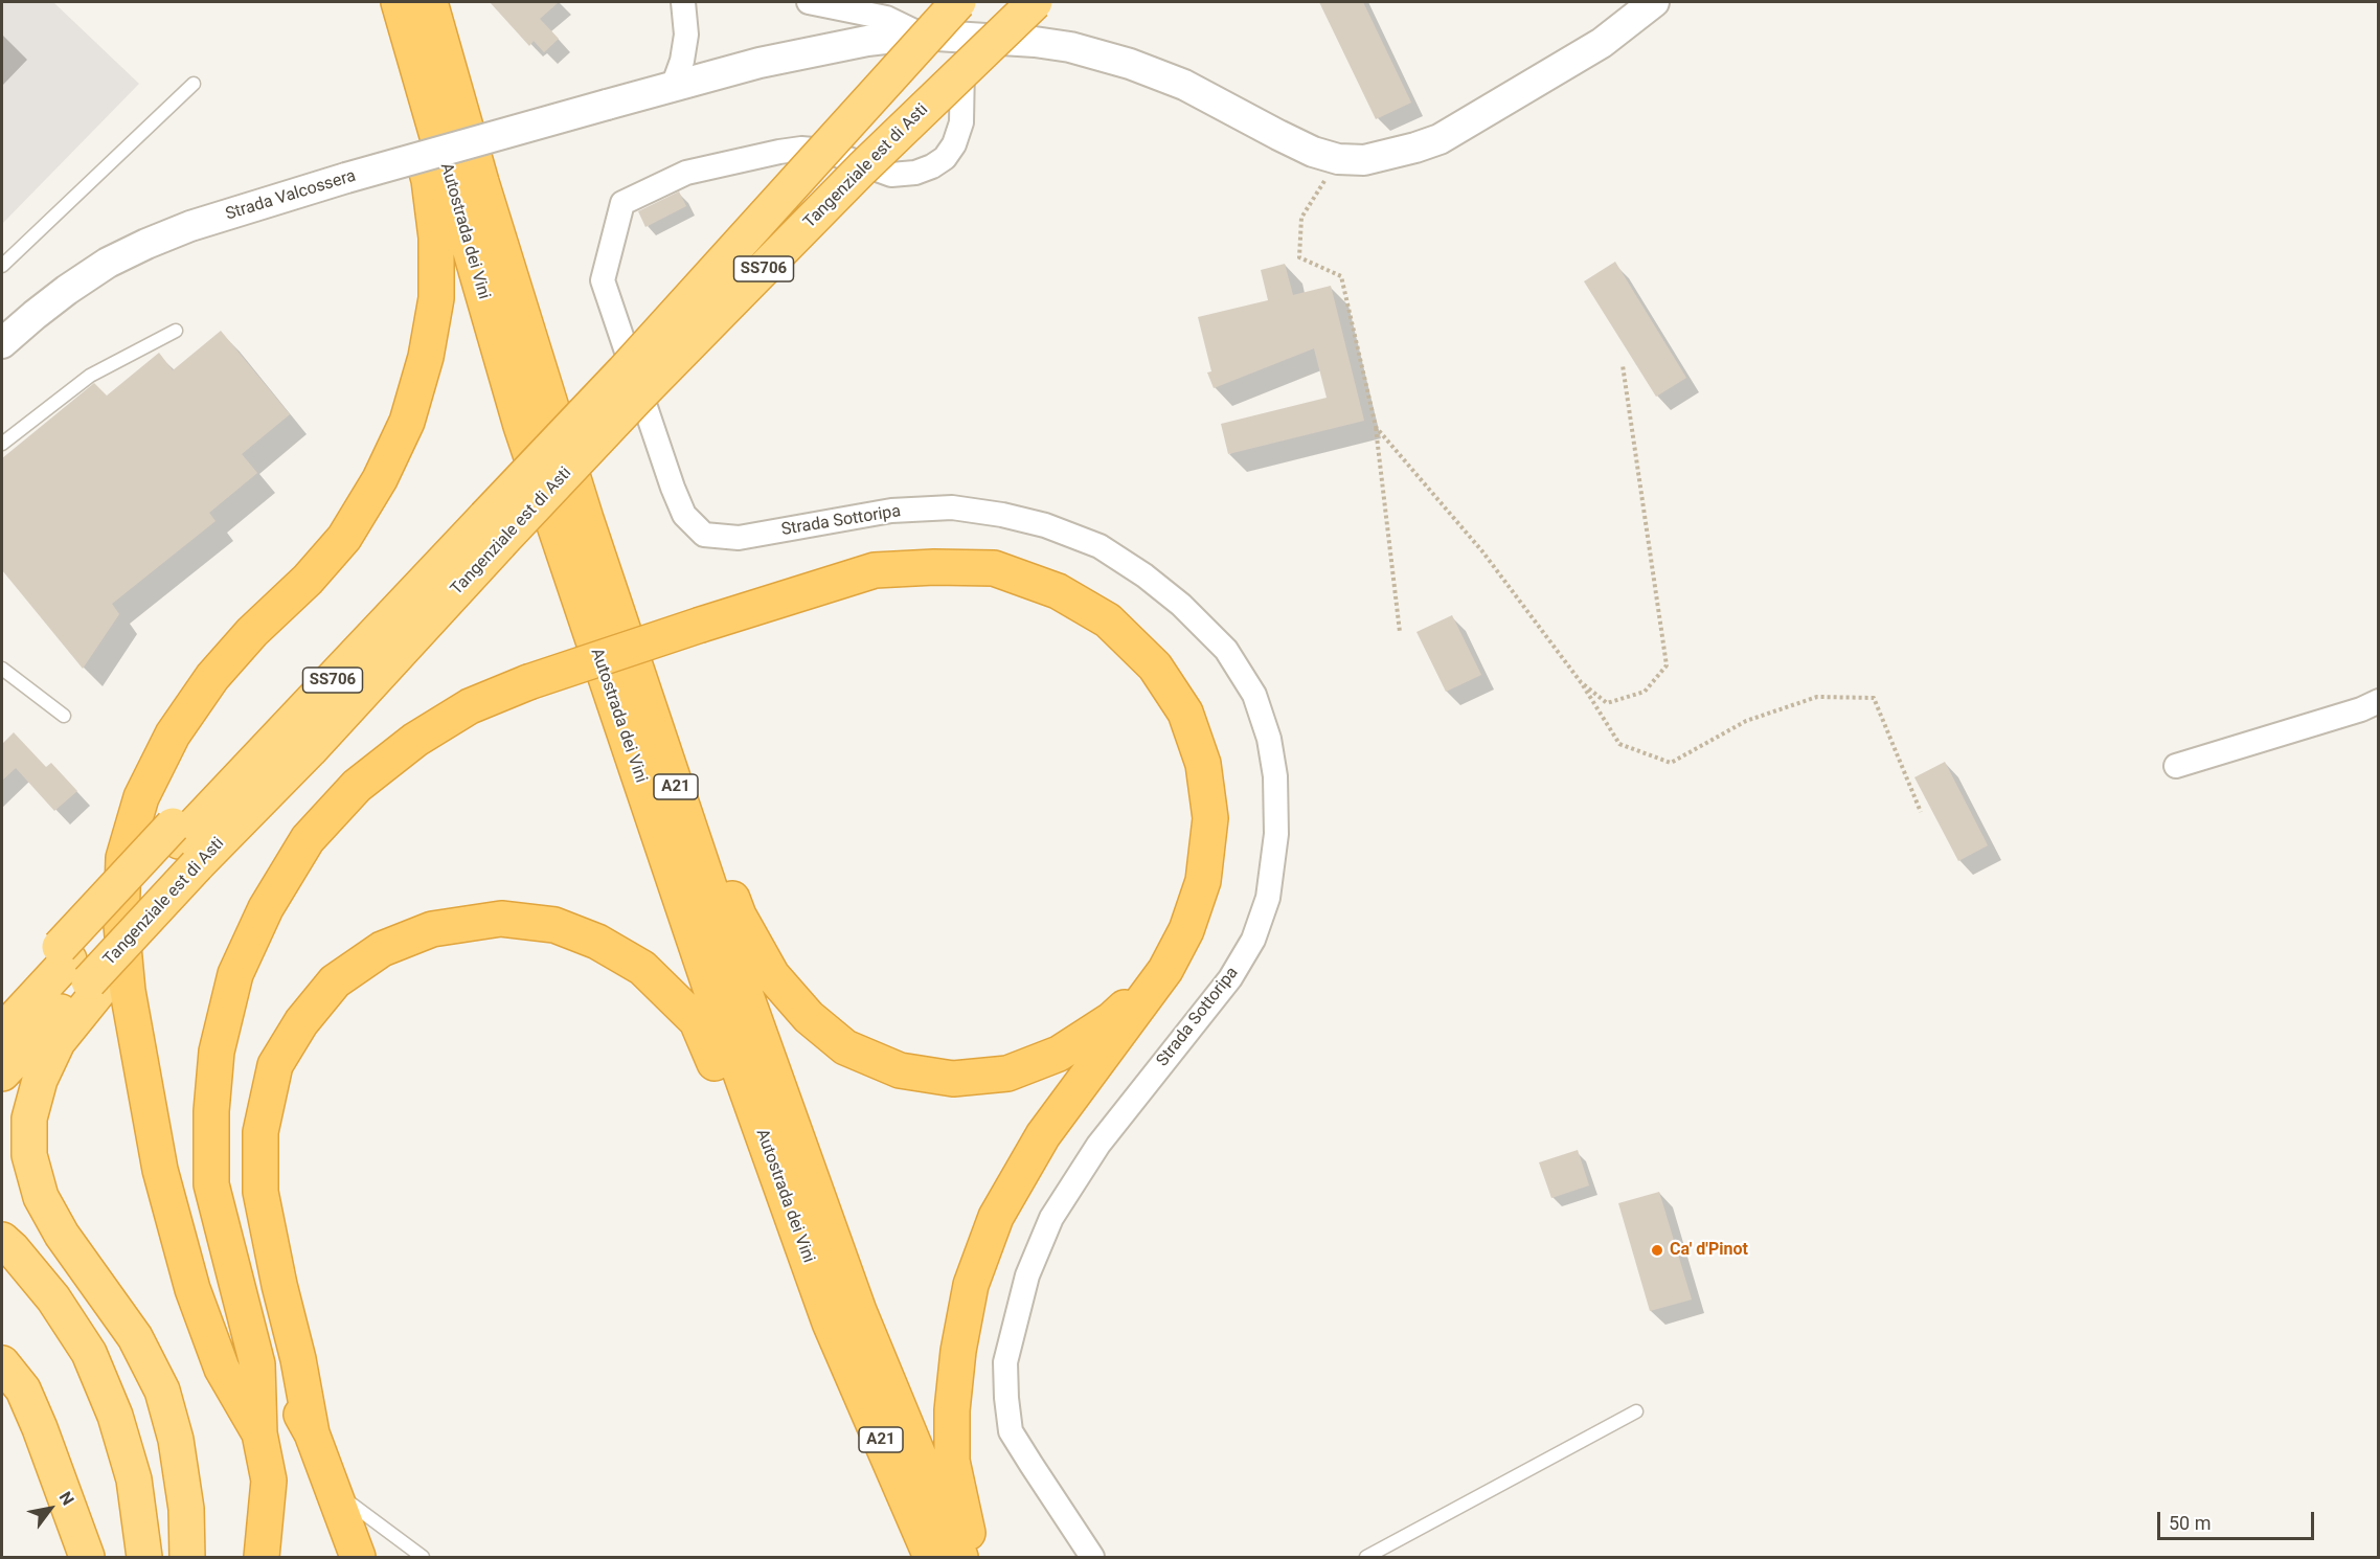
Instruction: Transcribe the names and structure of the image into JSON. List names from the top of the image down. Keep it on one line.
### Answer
{"streets":{"highway":["Tangenziale est di Asti","Autostrada dei Vini","SS706","A21"],"street":["Strada Valcossera","Strada Sottoripa"]},"crossings":[["Strada Valcossera","Strada Sottoripa"]],"places":["Ca' d'Pinot"],"scale_bar":"50 m","north":"top right"}
